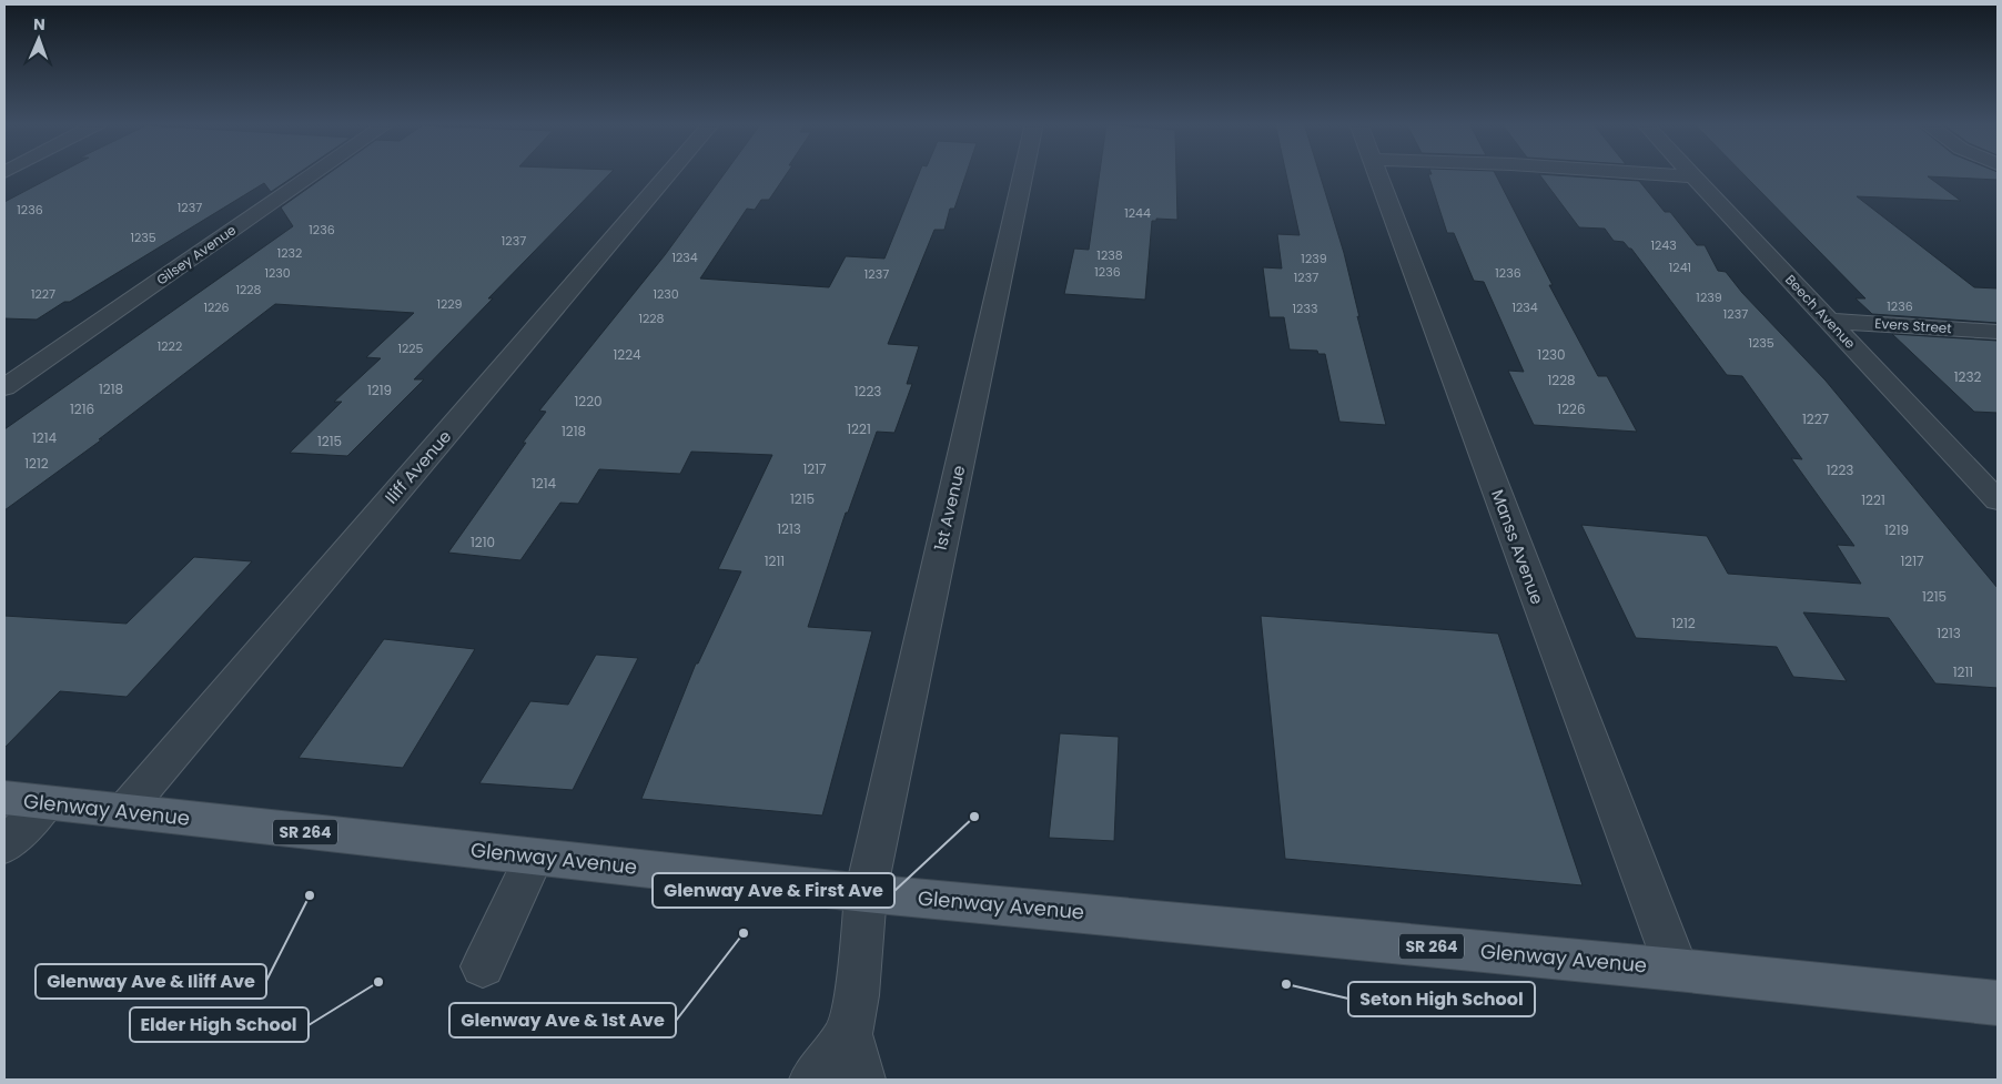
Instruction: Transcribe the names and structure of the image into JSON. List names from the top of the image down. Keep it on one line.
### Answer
{"streets":{"main road":["Glenway Avenue","SR 264"],"street":["Gilsey Avenue","Beech Avenue","Evers Street","Iliff Avenue","1st Avenue","Manss Avenue"]},"crossings":[["Beech Avenue","Evers Street"],["Iliff Avenue","Glenway Avenue"],["1st Avenue","Glenway Avenue"],["Manss Avenue","Glenway Avenue"]],"places":["Glenway Ave & First Ave","Glenway Ave & Iliff Ave","Glenway Ave & 1st Ave","Elder High School","Seton High School"],"house_numbers":["1237","1236","1244","1236","1235","1237","1243","1232","1238","1234","1239","1241","1236","1230","1236","1237","1237","1228","1227","1230","1239","1229","1236","1226","1234","1233","1237","1228","1235","1222","1225","1224","1230","1232","1228","1218","1219","1223","1220","1216","1226","1227","1221","1218","1214","1215","1212","1217","1223","1214","1215","1221","1213","1219","1210","1211","1217","1215","1212","1213","1211"],"north":"top"}
